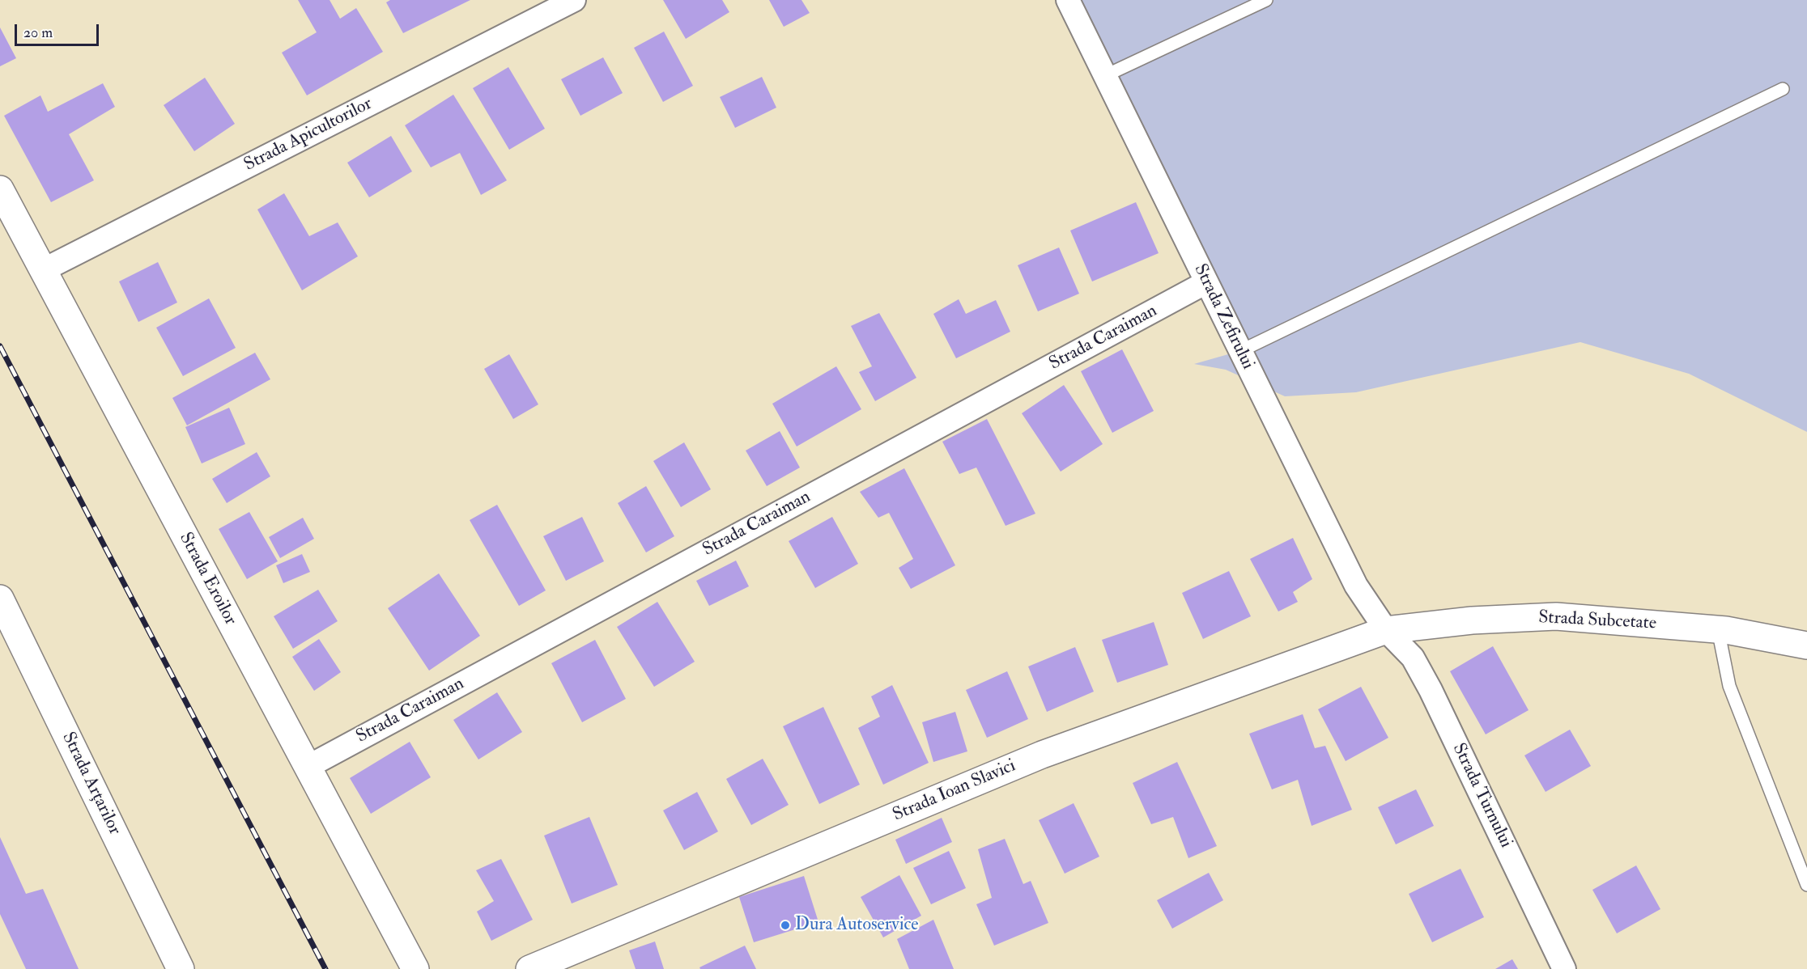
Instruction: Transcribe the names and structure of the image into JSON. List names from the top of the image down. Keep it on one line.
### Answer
{"streets":{"street":["Strada Apicultorilor","Strada Zefirului","Strada Caraiman","Strada Eroilor","Strada Subcetate","Strada Arțarilor","Strada Ioan Slavici","Strada Turnului"]},"crossings":[["Strada Apicultorilor","Strada Eroilor"],["Strada Zefirului","Strada Caraiman"],["Strada Zefirului","Strada Subcetate"],["Strada Zefirului","Strada Ioan Slavici"],["Strada Zefirului","Strada Turnului"],["Strada Caraiman","Strada Eroilor"],["Strada Subcetate","Strada Ioan Slavici"],["Strada Subcetate","Strada Turnului"],["Strada Ioan Slavici","Strada Turnului"]],"places":["Dura Autoservice"],"scale_bar":"20 m"}
